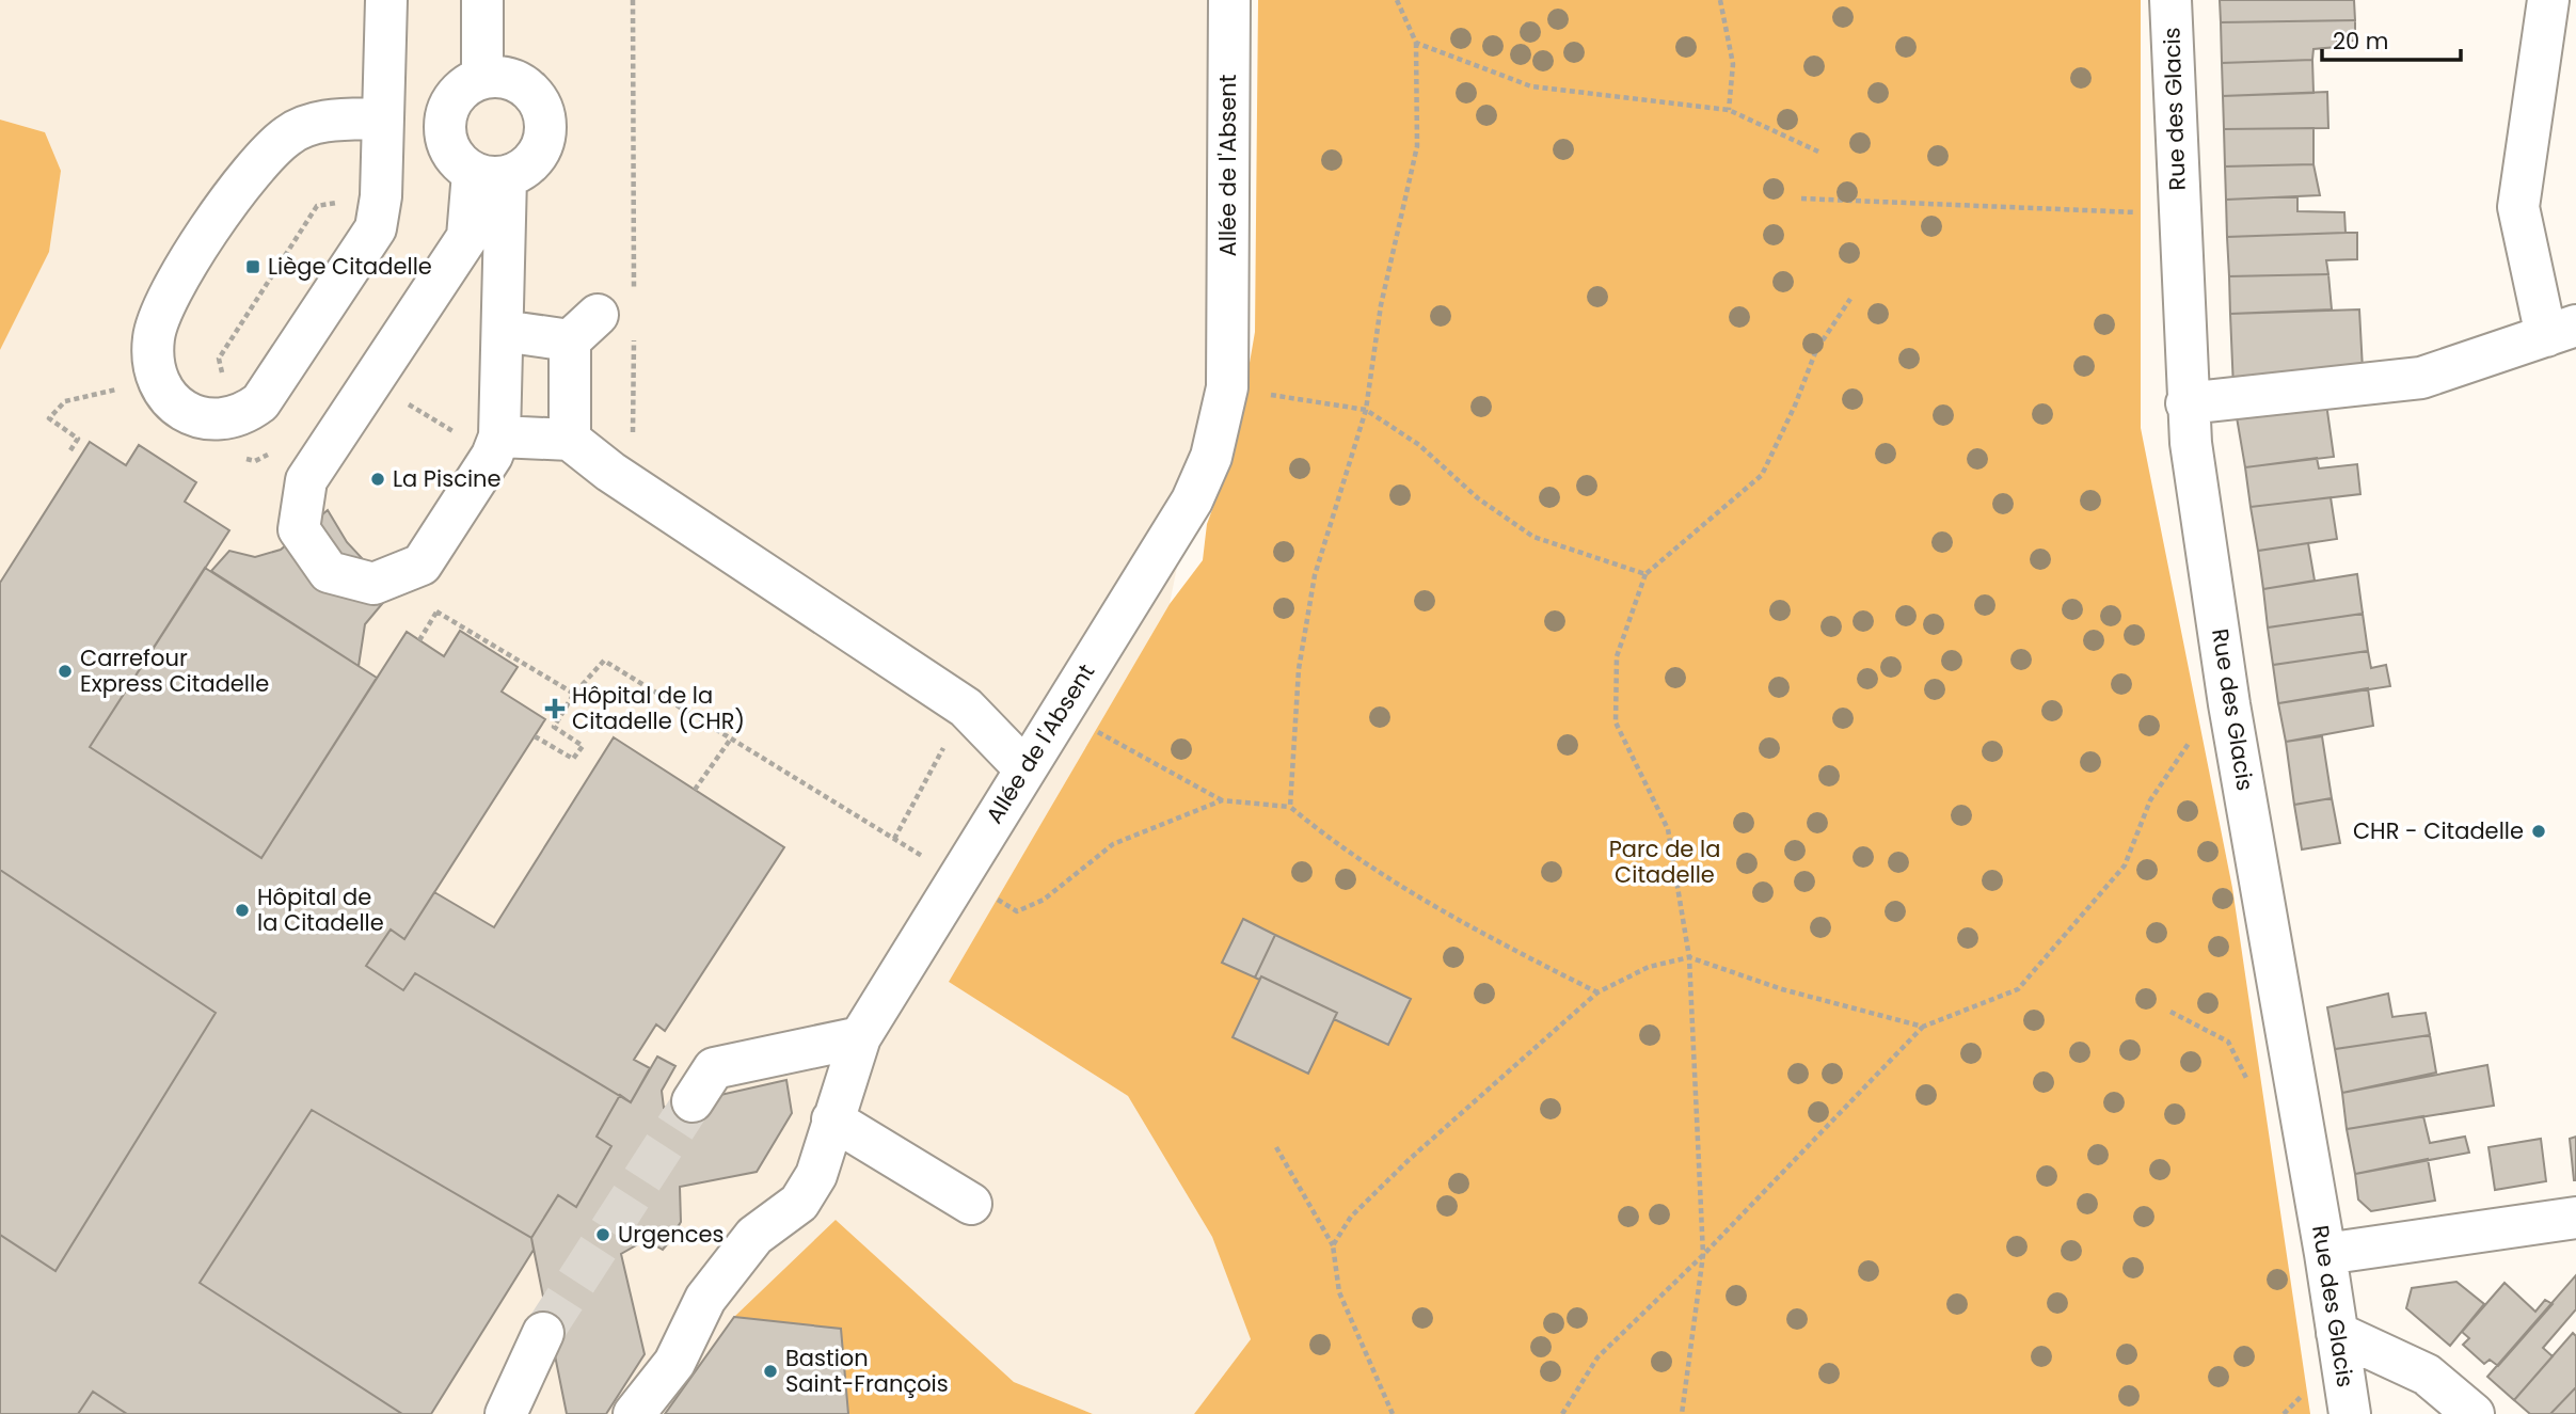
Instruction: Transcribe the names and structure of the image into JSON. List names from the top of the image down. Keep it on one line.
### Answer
{"streets":{"street":["Rue des Glacis","Allée de l'Absent"]},"parks":["Parc de la Citadelle"],"places":{"transit":["Liège Citadelle"],"other":["La Piscine","Carrefour Express Citadelle","CHR - Citadelle","Hôpital de la Citadelle","Urgences","Bastion Saint-François"],"health":["Hôpital de la Citadelle (CHR)"]},"scale_bar":"20 m"}
